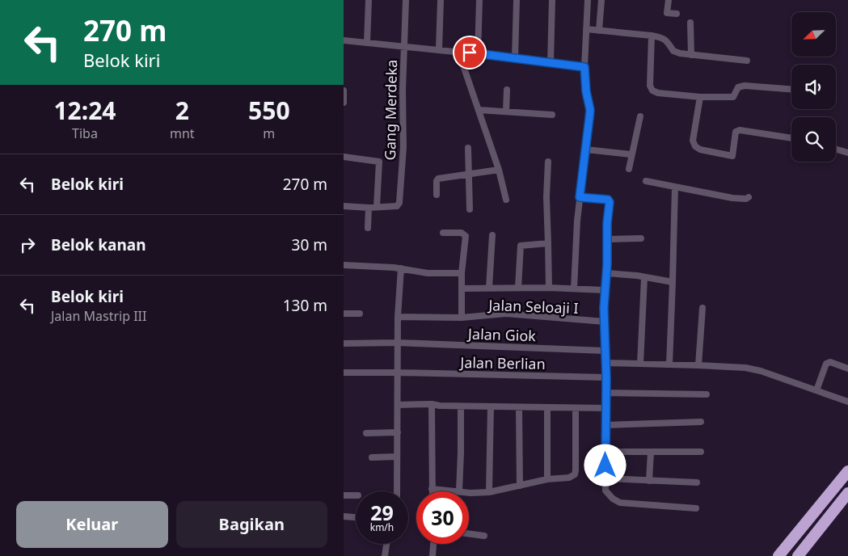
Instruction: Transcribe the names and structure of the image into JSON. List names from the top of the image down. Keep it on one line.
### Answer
{"streets":{"street":["Gang Merdeka","Jalan Seloaji I","Jalan Giok","Jalan Berlian"]},"north":"bottom left","page":{"turn":["270 m","Belok kiri"],"eta":["12:24","Tiba","2","mnt","550","m"],"list":[{"name":"Belok kiri","value":"270 m"},{"name":"Belok kanan","value":"30 m"},{"name":"Belok kiri","note":"Jalan Mastrip III","value":"130 m"}],"speed":"29 km/h","limit":"30","buttons":["Keluar","Bagikan"]}}
